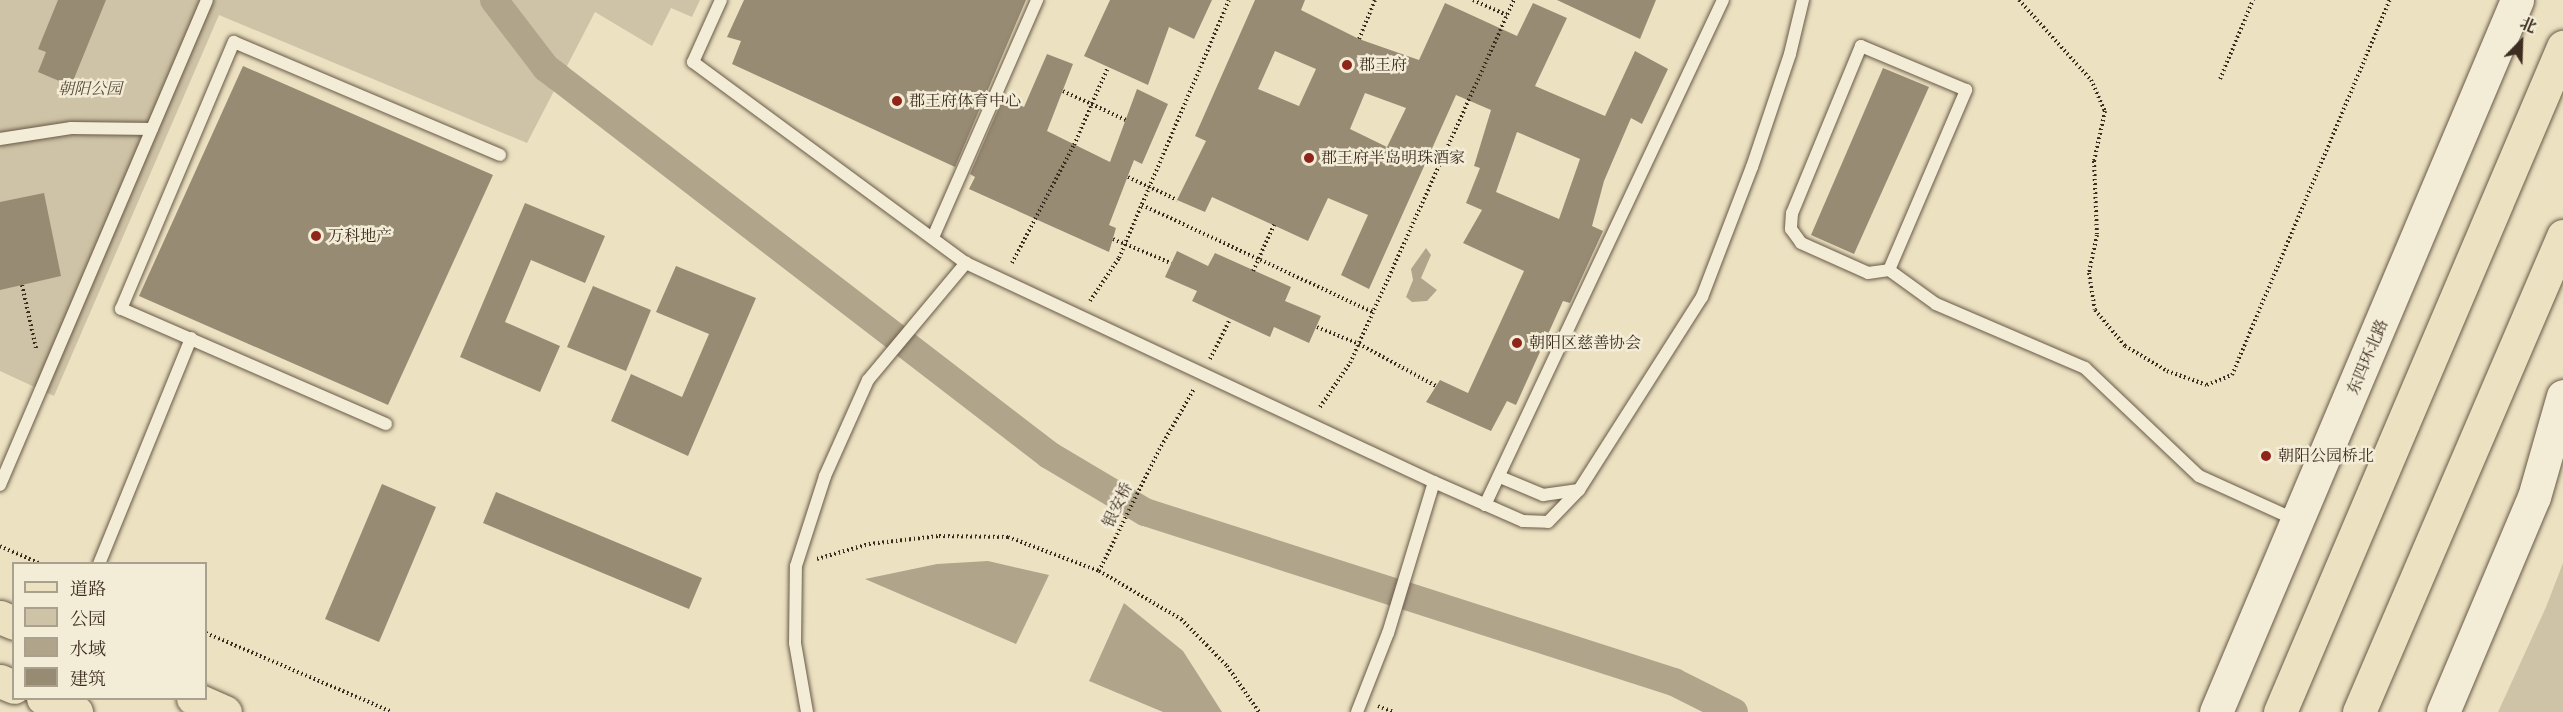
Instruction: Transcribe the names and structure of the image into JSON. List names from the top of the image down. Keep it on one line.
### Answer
{"streets":{"street":["东四环北路"],"path":["银安桥"]},"parks":["朝阳公园"],"places":["郡王府","郡王府体育中心","郡王府半岛明珠酒家","万科地产","朝阳区慈善协会","朝阳公园桥北"],"legend":["道路","公园","水域","建筑"],"north":"top right"}
